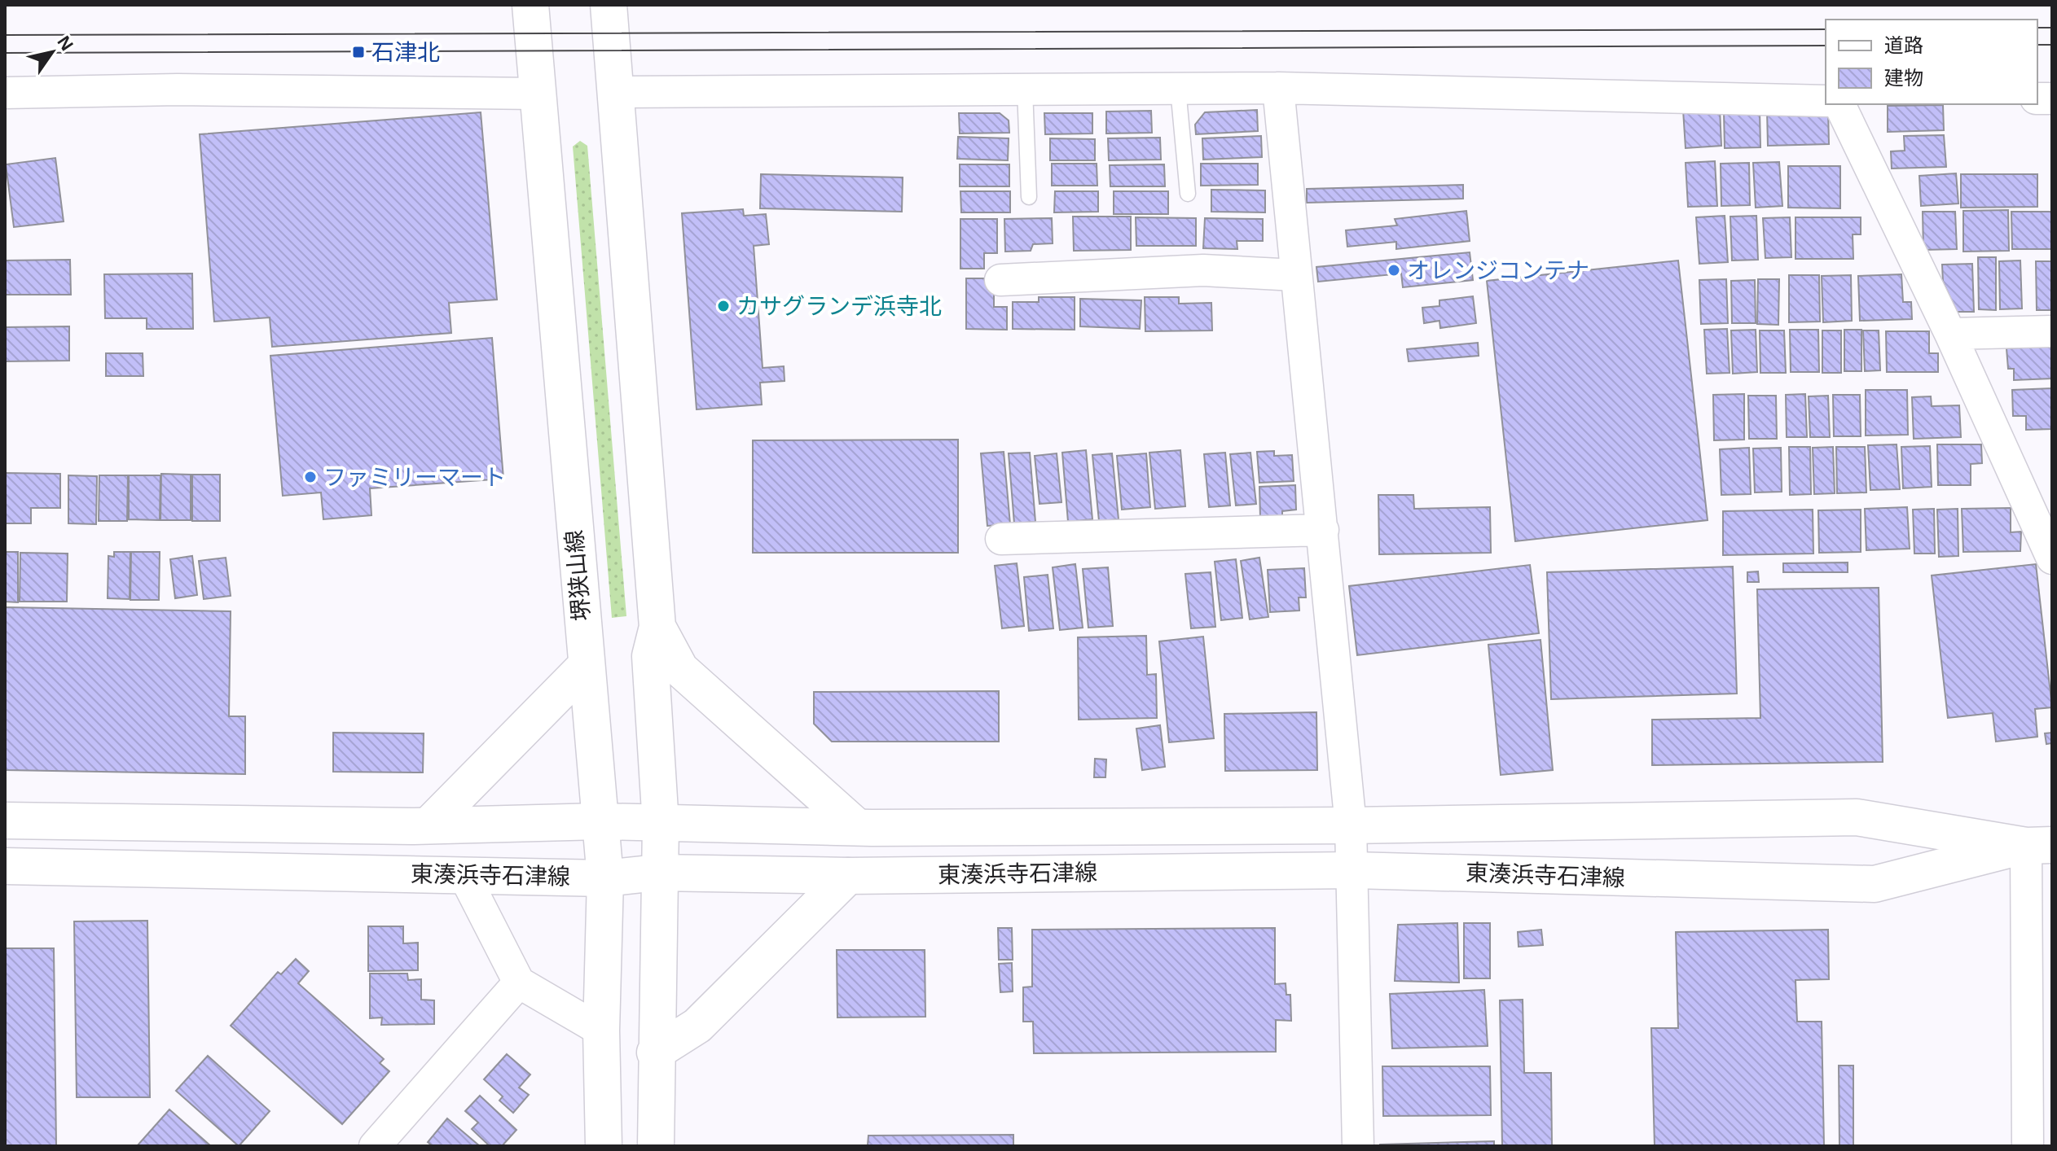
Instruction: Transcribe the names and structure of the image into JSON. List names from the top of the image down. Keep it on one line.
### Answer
{"streets":{"street":["堺狭山線","東湊浜寺石津線"]},"crossings":[["堺狭山線","東湊浜寺石津線"]],"places":{"transit":["石津北"],"other":["オレンジコンテナ","カサグランデ浜寺北","ファミリーマート"]},"legend":["道路","建物"],"north":"top right"}
